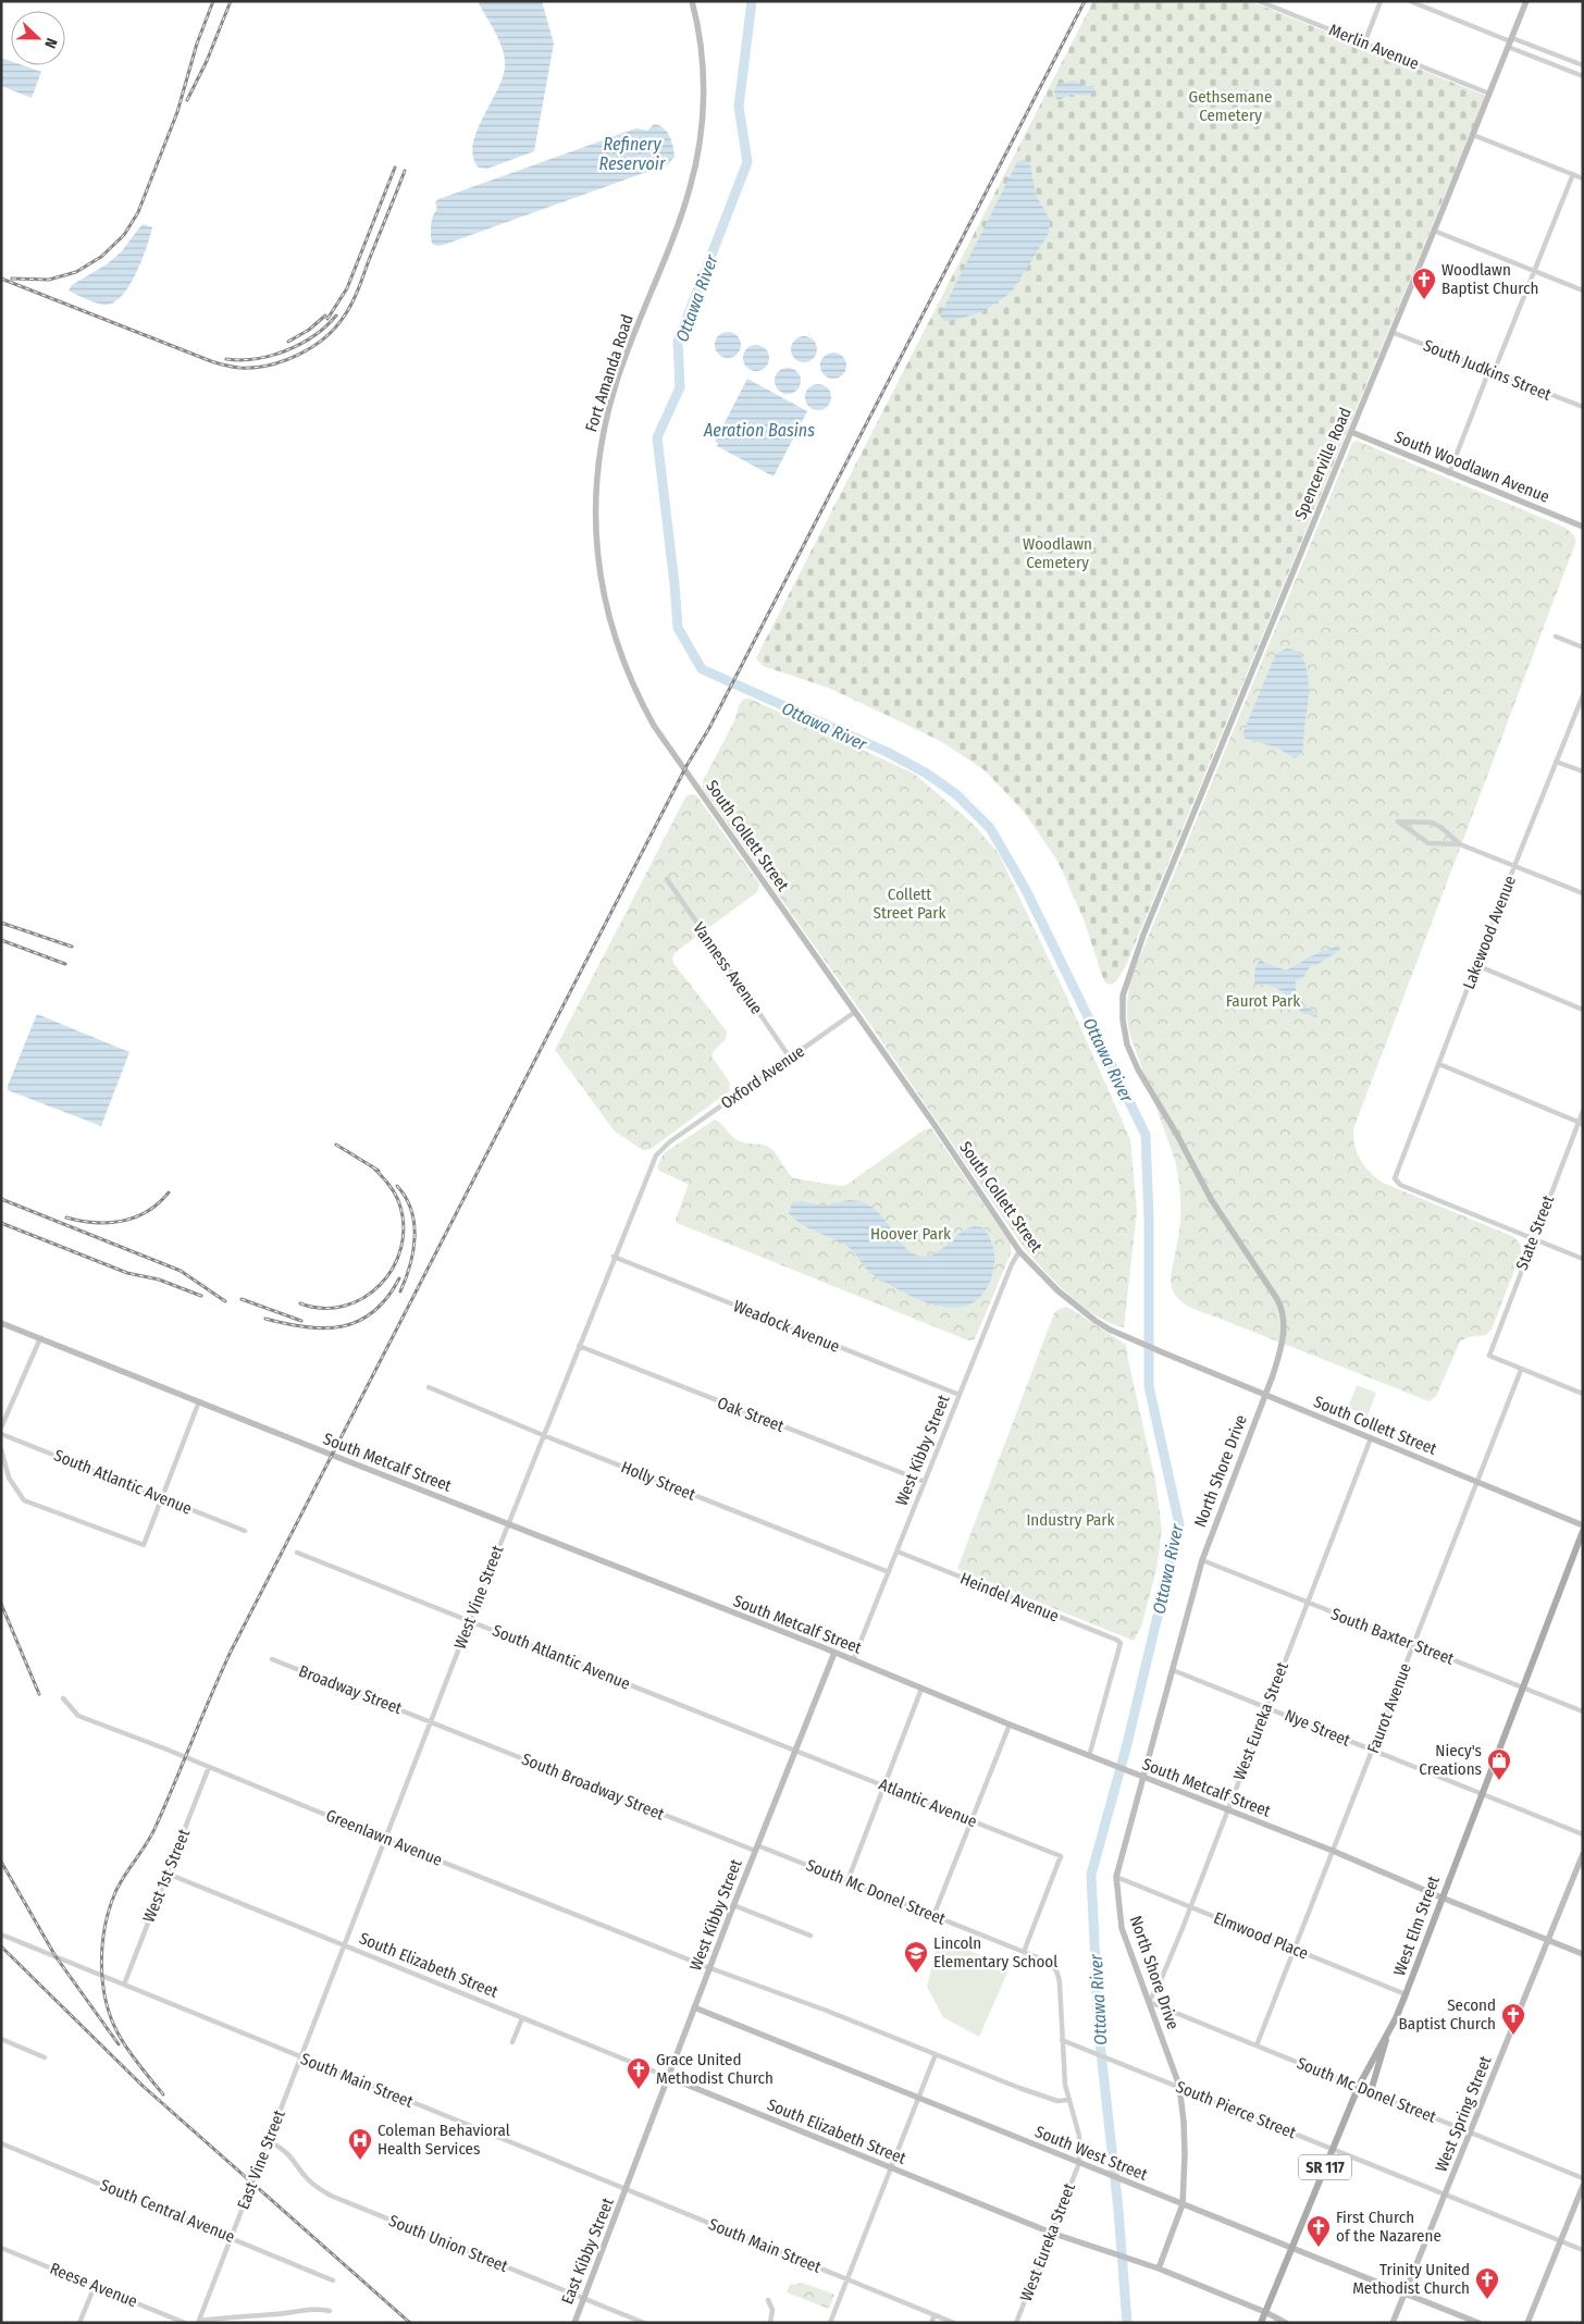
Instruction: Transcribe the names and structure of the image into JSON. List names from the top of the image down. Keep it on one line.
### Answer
{"streets":{"main road":["West Elm Street","SR 117"],"street":["Merlin Avenue","South Judkins Street","Fort Amanda Road","Spencerville Road","South Woodlawn Avenue","South Collett Street","Lakewood Avenue","Vanness Avenue","Oxford Avenue","State Street","Weadock Avenue","Oak Street","West Kibby Street","South Metcalf Street","North Shore Drive","Holly Street","South Atlantic Avenue","West Vine Street","Heindel Avenue","South Baxter Street","Broadway Street","Faurot Avenue","West Eureka Street","Nye Street","South Broadway Street","Atlantic Avenue","Greenlawn Avenue","West 1st Street","South Mc Donel Street","Elmwood Place","South Elizabeth Street","South Main Street","South Pierce Street","West Spring Street","South West Street","East Vine Street","South Central Avenue","South Union Street","East Kibby Street","Reese Avenue"]},"crossings":[["Merlin Avenue","Spencerville Road"],["South Judkins Street","Spencerville Road"],["Fort Amanda Road","South Collett Street"],["Spencerville Road","South Woodlawn Avenue"],["Spencerville Road","North Shore Drive"],["South Collett Street","Oxford Avenue"],["South Collett Street","West Kibby Street"],["South Collett Street","North Shore Drive"],["South Collett Street","Faurot Avenue"],["South Collett Street","West Eureka Street"],["Lakewood Avenue","State Street"],["Vanness Avenue","Oxford Avenue"],["Oxford Avenue","West Vine Street"],["State Street","Faurot Avenue"],["Weadock Avenue","West Kibby Street"],["Weadock Avenue","West Vine Street"],["Oak Street","West Kibby Street"],["Oak Street","West Vine Street"],["West Kibby Street","South Metcalf Street"],["West Kibby Street","Holly Street"],["West Kibby Street","South Atlantic Avenue"],["West Kibby Street","Heindel Avenue"],["West Kibby Street","South Broadway Street"],["West Kibby Street","Atlantic Avenue"],["West Kibby Street","Greenlawn Avenue"],["West Kibby Street","South Mc Donel Street"],["West Kibby Street","South Elizabeth Street"],["West Kibby Street","South Main Street"],["West Kibby Street","South West Street"],["West Kibby Street","East Kibby Street"],["South Metcalf Street","North Shore Drive"],["South Metcalf Street","West Vine Street"],["South Metcalf Street","Heindel Avenue"],["South Metcalf Street","Faurot Avenue"],["South Metcalf Street","West Eureka Street"],["South Metcalf Street","West Elm Street"],["South Metcalf Street","West Spring Street"],["North Shore Drive","South Baxter Street"],["North Shore Drive","West Eureka Street"],["North Shore Drive","Nye Street"],["North Shore Drive","South Mc Donel Street"],["North Shore Drive","Elmwood Place"],["North Shore Drive","South Elizabeth Street"],["North Shore Drive","South Pierce Street"],["North Shore Drive","South West Street"],["Holly Street","West Vine Street"],["South Atlantic Avenue","West Vine Street"],["South Atlantic Avenue","Atlantic Avenue"],["West Vine Street","Broadway Street"],["West Vine Street","South Broadway Street"],["West Vine Street","Greenlawn Avenue"],["West Vine Street","South Elizabeth Street"],["West Vine Street","South Main Street"],["West Vine Street","East Vine Street"],["South Baxter Street","Faurot Avenue"],["South Baxter Street","West Eureka Street"],["South Baxter Street","West Elm Street"],["Broadway Street","South Broadway Street"],["Faurot Avenue","Nye Street"],["Faurot Avenue","South Mc Donel Street"],["Faurot Avenue","Elmwood Place"],["West Eureka Street","Nye Street"],["West Eureka Street","South Mc Donel Street"],["West Eureka Street","Elmwood Place"],["West Eureka Street","South Elizabeth Street"],["West Eureka Street","South West Street"],["Nye Street","West Elm Street"],["South Broadway Street","South Mc Donel Street"],["Atlantic Avenue","South Mc Donel Street"],["Greenlawn Avenue","West 1st Street"],["West 1st Street","South Elizabeth Street"],["West 1st Street","South Main Street"],["South Mc Donel Street","West Elm Street"],["South Mc Donel Street","South Pierce Street"],["South Mc Donel Street","West Spring Street"],["West Elm Street","Elmwood Place"],["West Elm Street","South Elizabeth Street"],["West Elm Street","South Pierce Street"],["West Elm Street","South West Street"],["South Main Street","East Vine Street"],["South Main Street","East Kibby Street"],["South Pierce Street","West Spring Street"],["West Spring Street","South West Street"],["East Vine Street","South Central Avenue"],["East Vine Street","South Union Street"],["South Union Street","East Kibby Street"]],"water":["Refinery Reservoir","Ottawa River","Aeration Basins"],"parks":["Gethsemane Cemetery","Woodlawn Cemetery","Collett Street Park","Faurot Park","Hoover Park","Industry Park"],"places":{"church":["Woodlawn Baptist Church","Second Baptist Church","Grace United Methodist Church","First Church of the Nazarene","Trinity United Methodist Church"],"shop":["Niecy's Creations"],"school or university":["Lincoln Elementary School"],"hospital":["Coleman Behavioral Health Services"]},"north":"right"}
